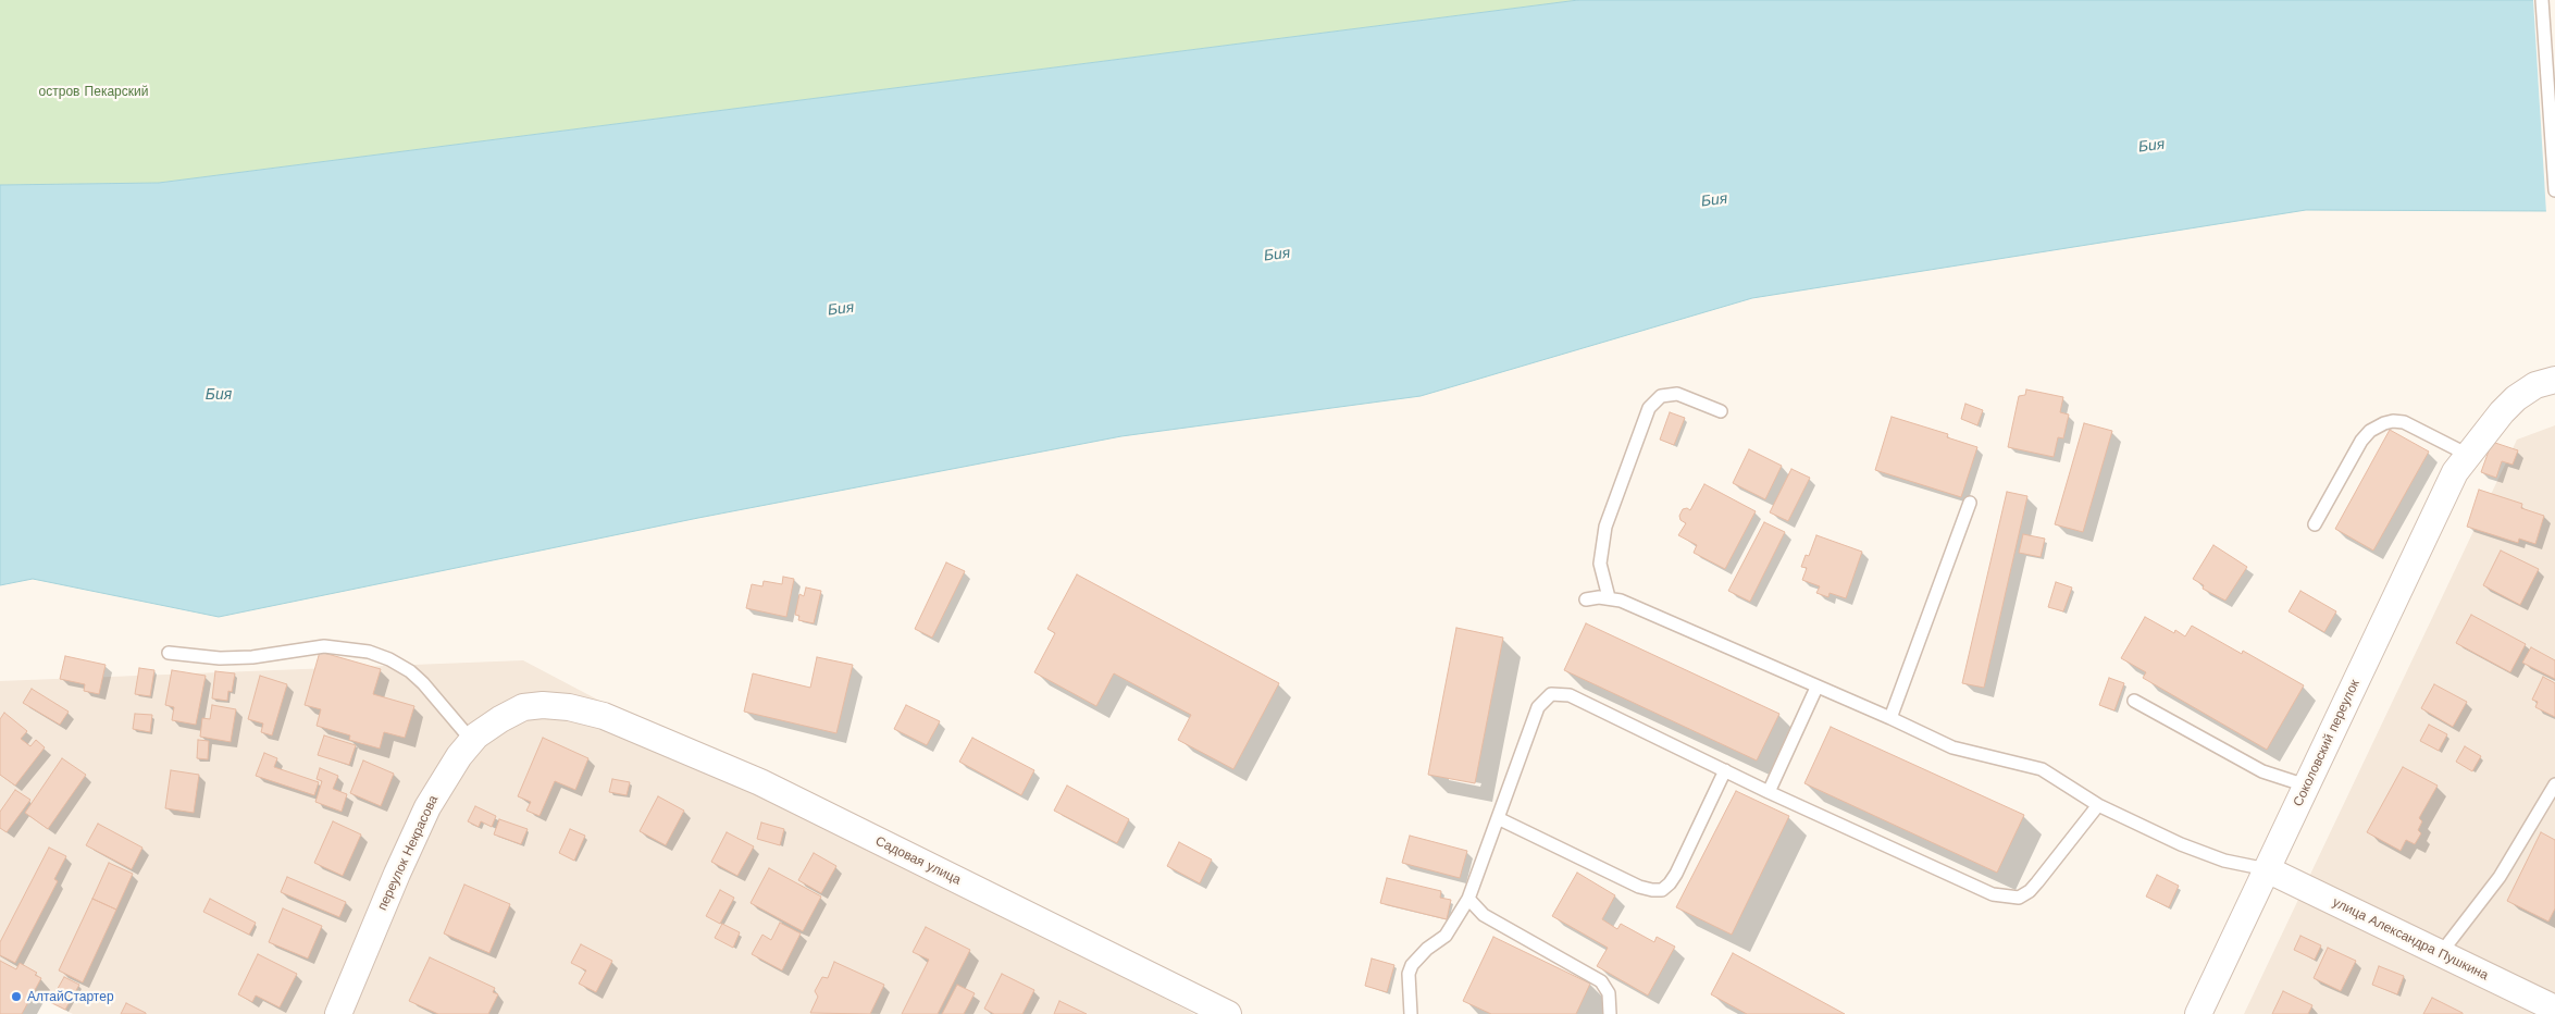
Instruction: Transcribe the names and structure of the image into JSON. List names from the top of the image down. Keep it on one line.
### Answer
{"streets":{"street":["Соколовский переулок","переулок Некрасова","Садовая улица","улица Александра Пушкина"]},"crossings":[["Соколовский переулок","улица Александра Пушкина"],["переулок Некрасова","Садовая улица"]],"water":["Бия"],"parks":["остров Пекарский"],"places":["АлтайСтартер"]}
